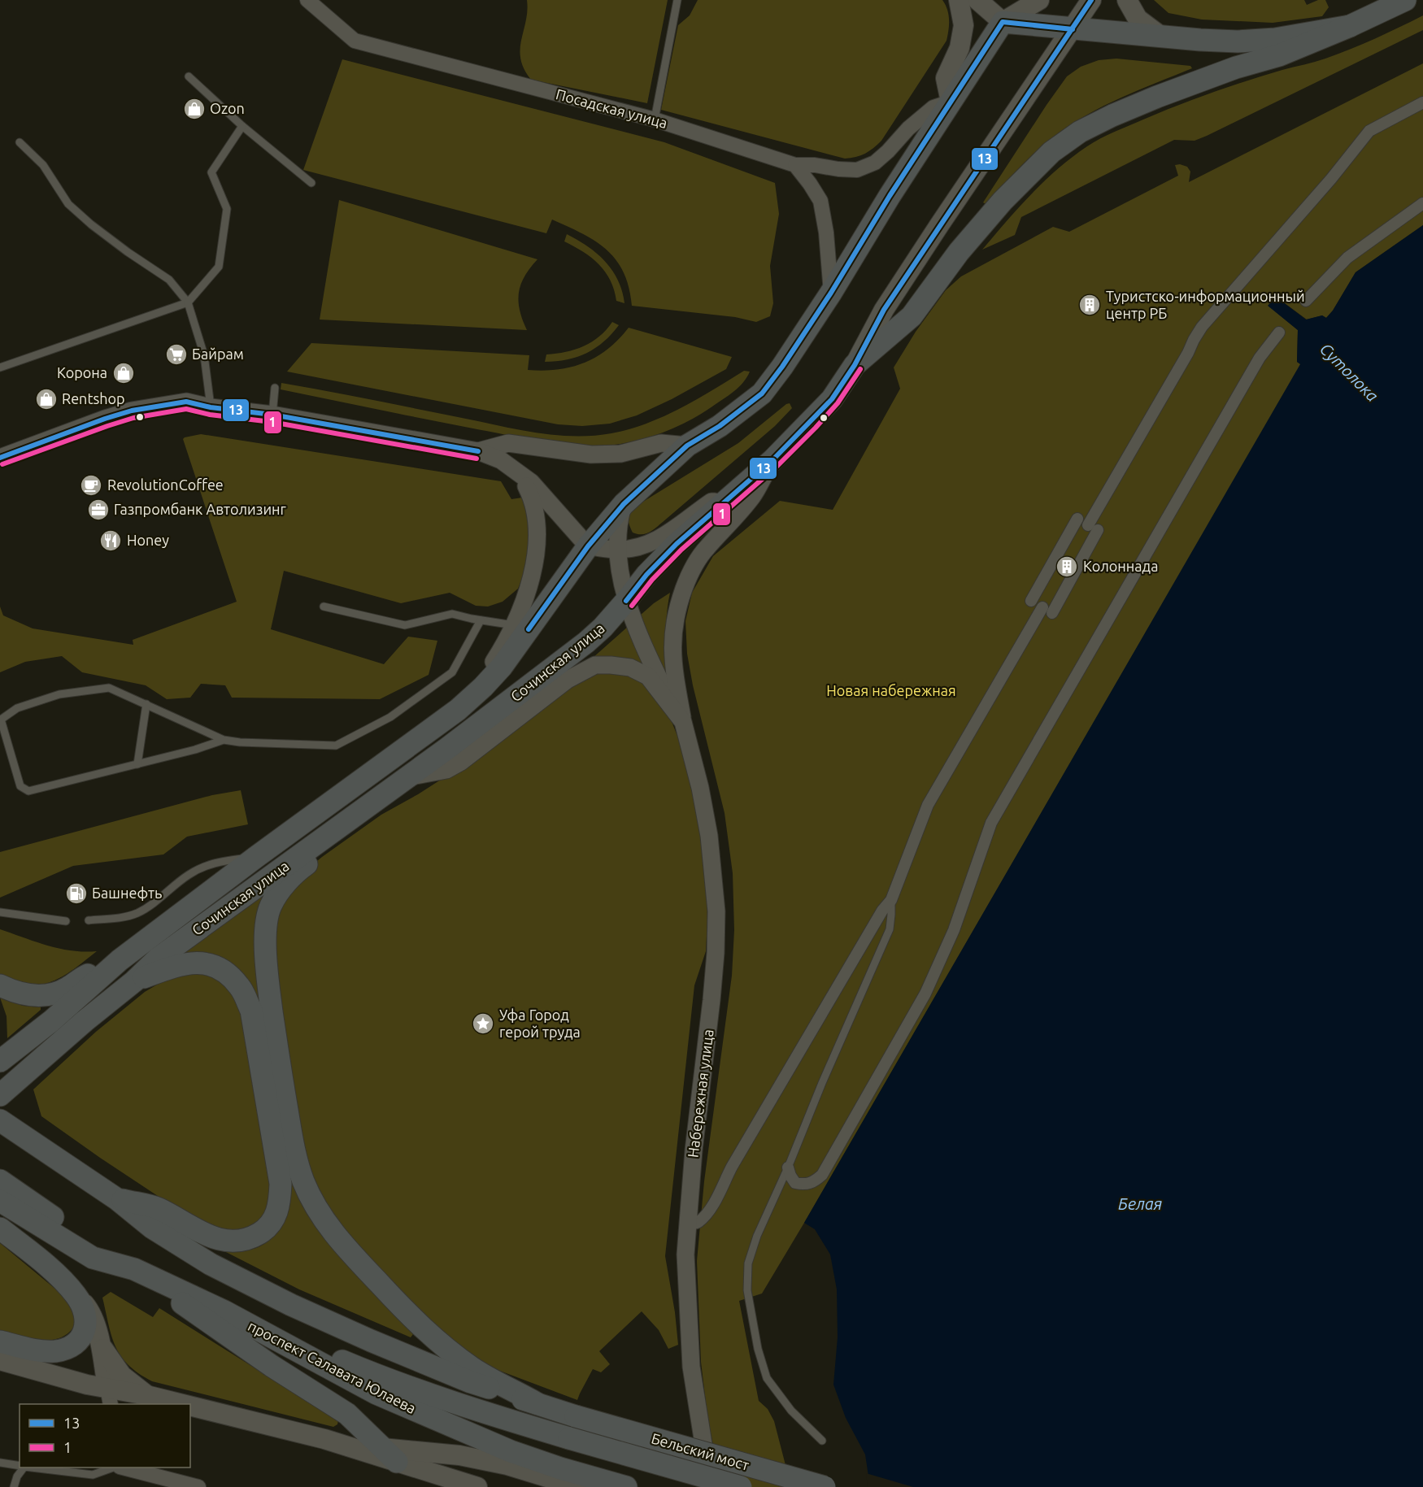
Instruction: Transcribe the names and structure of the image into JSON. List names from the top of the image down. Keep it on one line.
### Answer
{"streets":{"main road":["Сочинская улица","проспект Салавата Юлаева","Бельский мост"],"street":["Посадская улица","Набережная улица"]},"crossings":[["Посадская улица","Сочинская улица"],["проспект Салавата Юлаева","Бельский мост"]],"water":["Сутолока","Белая"],"parks":["Новая набережная"],"places":{"shop":["Ozon","Корона","Rentshop"],"building":["Туристско-информационный центр РБ","Колоннада"],"supermarket":["Байрам"],"cafe":["RevolutionCoffee"],"office":["Газпромбанк Автолизинг"],"restaurant":["Honey"],"fuel station":["Башнефть"],"place":["Уфа Город герой труда"]},"lines":["transit line 13","transit line 1"],"legend":["13","1"]}
